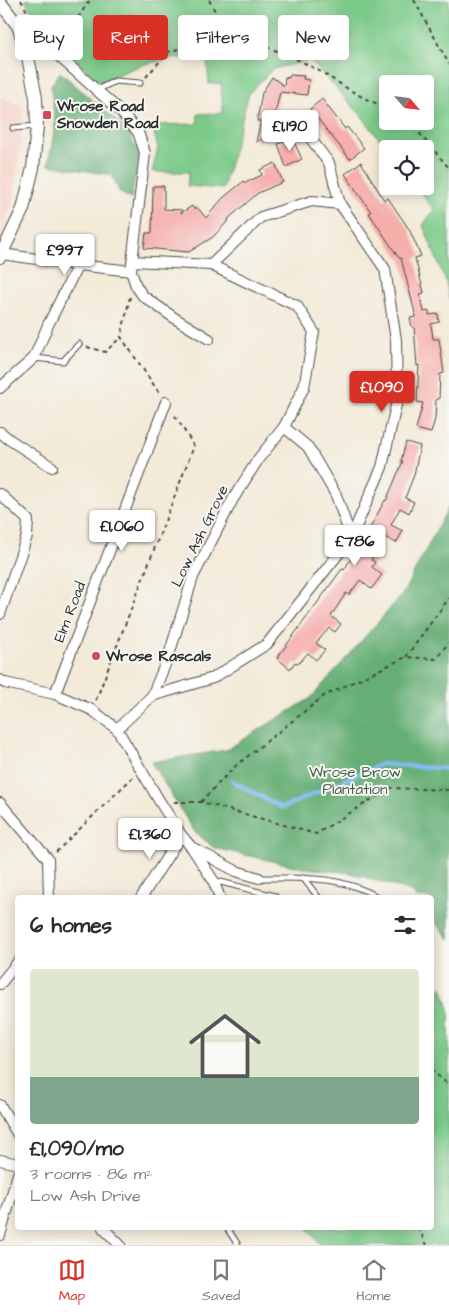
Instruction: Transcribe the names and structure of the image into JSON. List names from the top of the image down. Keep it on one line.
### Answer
{"streets":{"street":["Low Ash Grove","Elm Road"]},"parks":["Wrose Brow Plantation"],"places":{"transit":["Wrose Road Snowden Road"],"other":["Wrose Rascals"]},"north":"bottom right","page":{"chip":["Buy","Rent","Filters","New"],"price":["£1,190","£997","£1,090","£1,060","£786","£1,360"],"heading":"6 homes","list":[{"name":"£1,090/mo","note":"3 rooms · 86 m² · Low Ash Drive"}],"tabs":["Map","Saved","Home"]}}
